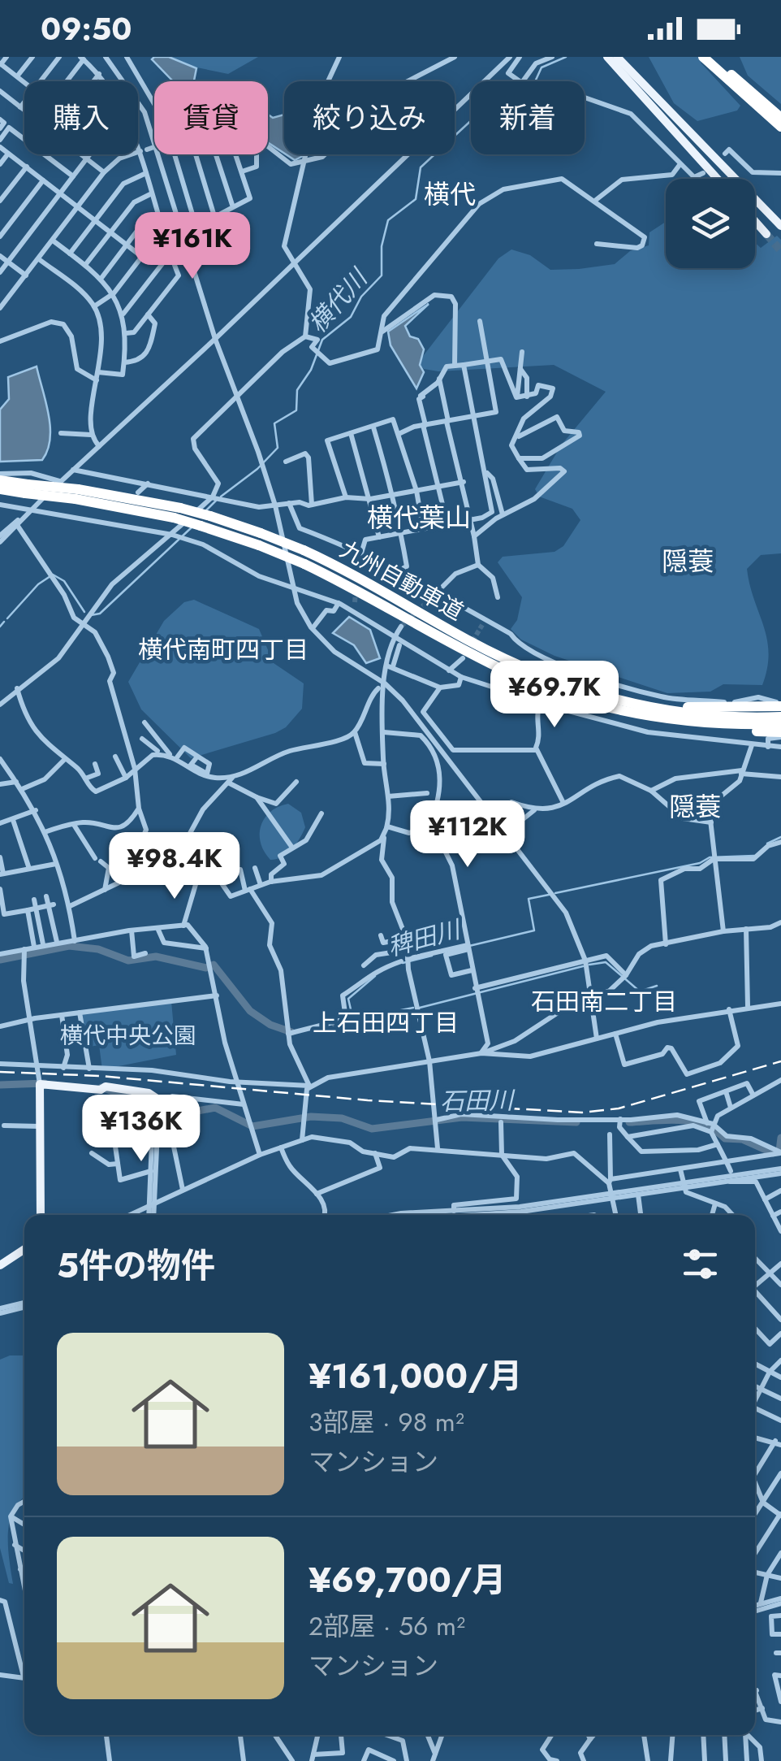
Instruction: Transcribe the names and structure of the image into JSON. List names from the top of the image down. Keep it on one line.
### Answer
{"streets":{"highway":["九州自動車道"]},"districts":["横代","横代葉山","隠蓑","横代南町四丁目","隠蓑","石田南二丁目","上石田四丁目"],"water":["横代川","稗田川","石田川"],"parks":["横代中央公園"],"page":{"status":"09:50","chip":["購入","賃貸","絞り込み","新着"],"price":["¥161K","¥69.7K","¥112K","¥98.4K","¥136K"],"heading":"5件の物件","list":[{"name":"¥161,000/月","note":"3部屋 · 98 m² · マンション"},{"name":"¥69,700/月","note":"2部屋 · 56 m² · マンション"}]}}
